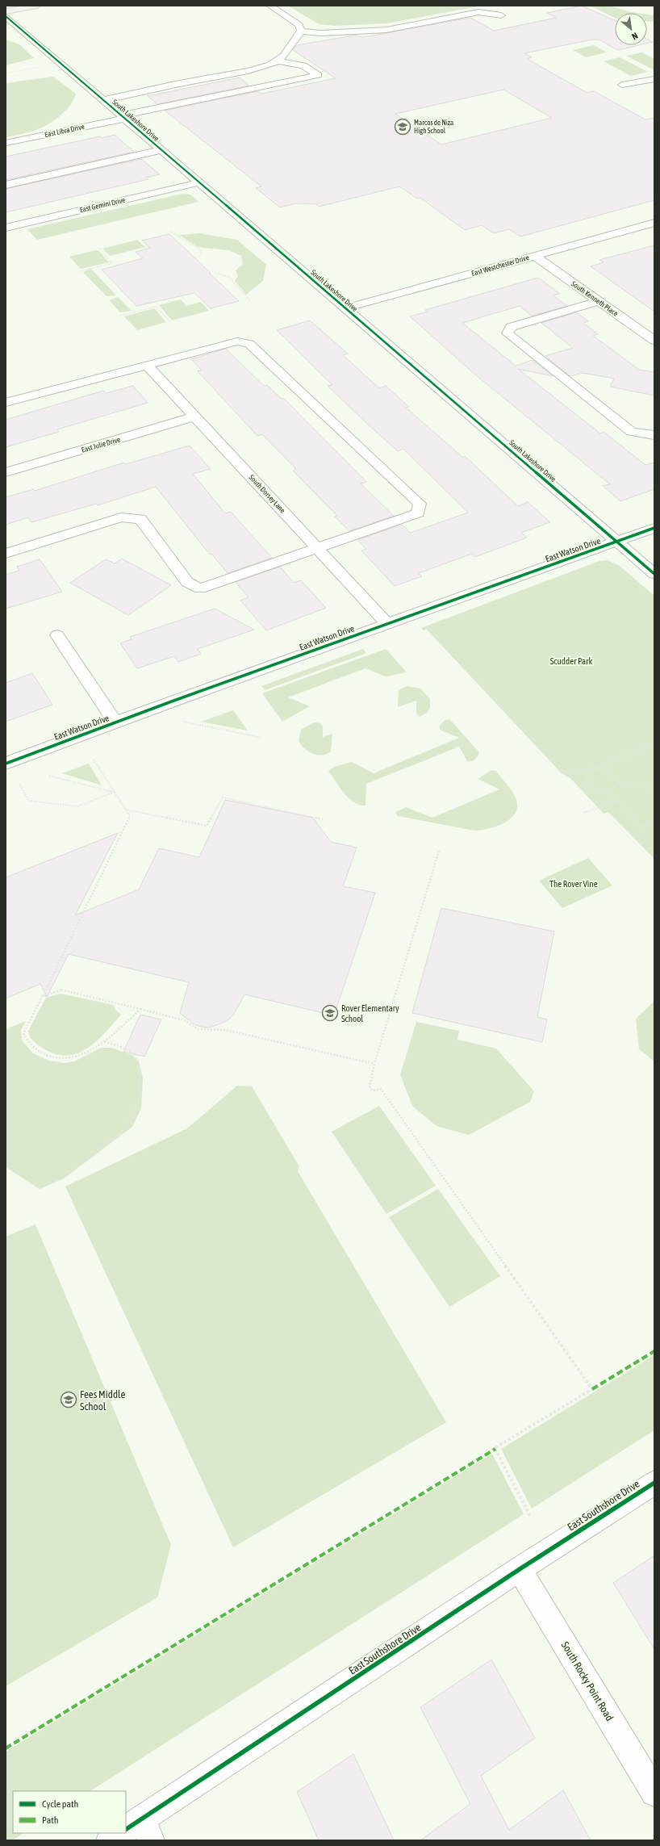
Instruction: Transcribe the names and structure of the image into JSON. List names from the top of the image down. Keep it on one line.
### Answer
{"streets":{"street":["South Lakeshore Drive","East Libra Drive","East Gemini Drive","East Westchester Drive","South Kenneth Place","East Julie Drive","South Dorsey Lane","East Watson Drive","East Southshore Drive","South Rocky Point Road"]},"crossings":[["South Lakeshore Drive","East Libra Drive"],["South Lakeshore Drive","East Gemini Drive"],["South Lakeshore Drive","East Westchester Drive"],["South Lakeshore Drive","East Watson Drive"],["East Westchester Drive","South Kenneth Place"],["East Julie Drive","South Dorsey Lane"],["South Dorsey Lane","East Watson Drive"],["East Southshore Drive","South Rocky Point Road"]],"parks":["Scudder Park","The Rover Vine"],"places":{"school or university":["Marcos de Niza High School","Rover Elementary School","Fees Middle School"]},"legend":["Cycle path","Path"],"north":"bottom right"}
